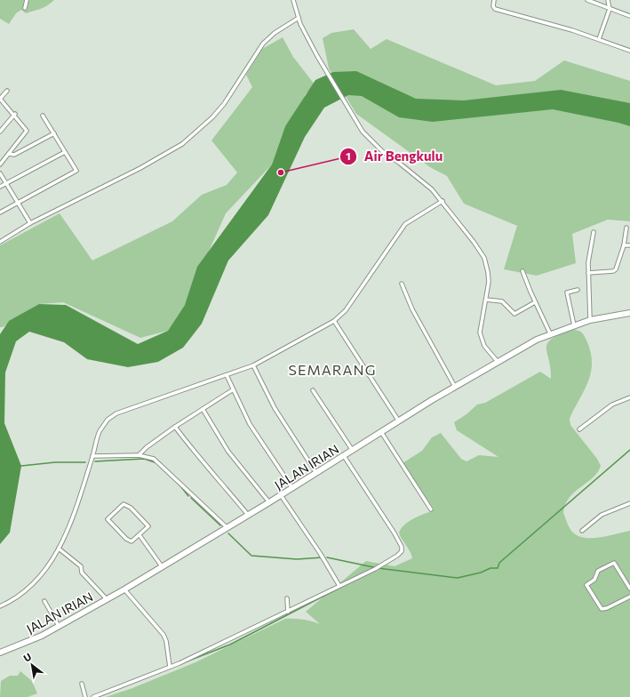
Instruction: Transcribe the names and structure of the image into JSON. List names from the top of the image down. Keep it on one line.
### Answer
{"streets":{"main road":["JALAN IRIAN"]},"districts":["SEMARANG"],"places":["Air Bengkulu"],"north":"top left"}
